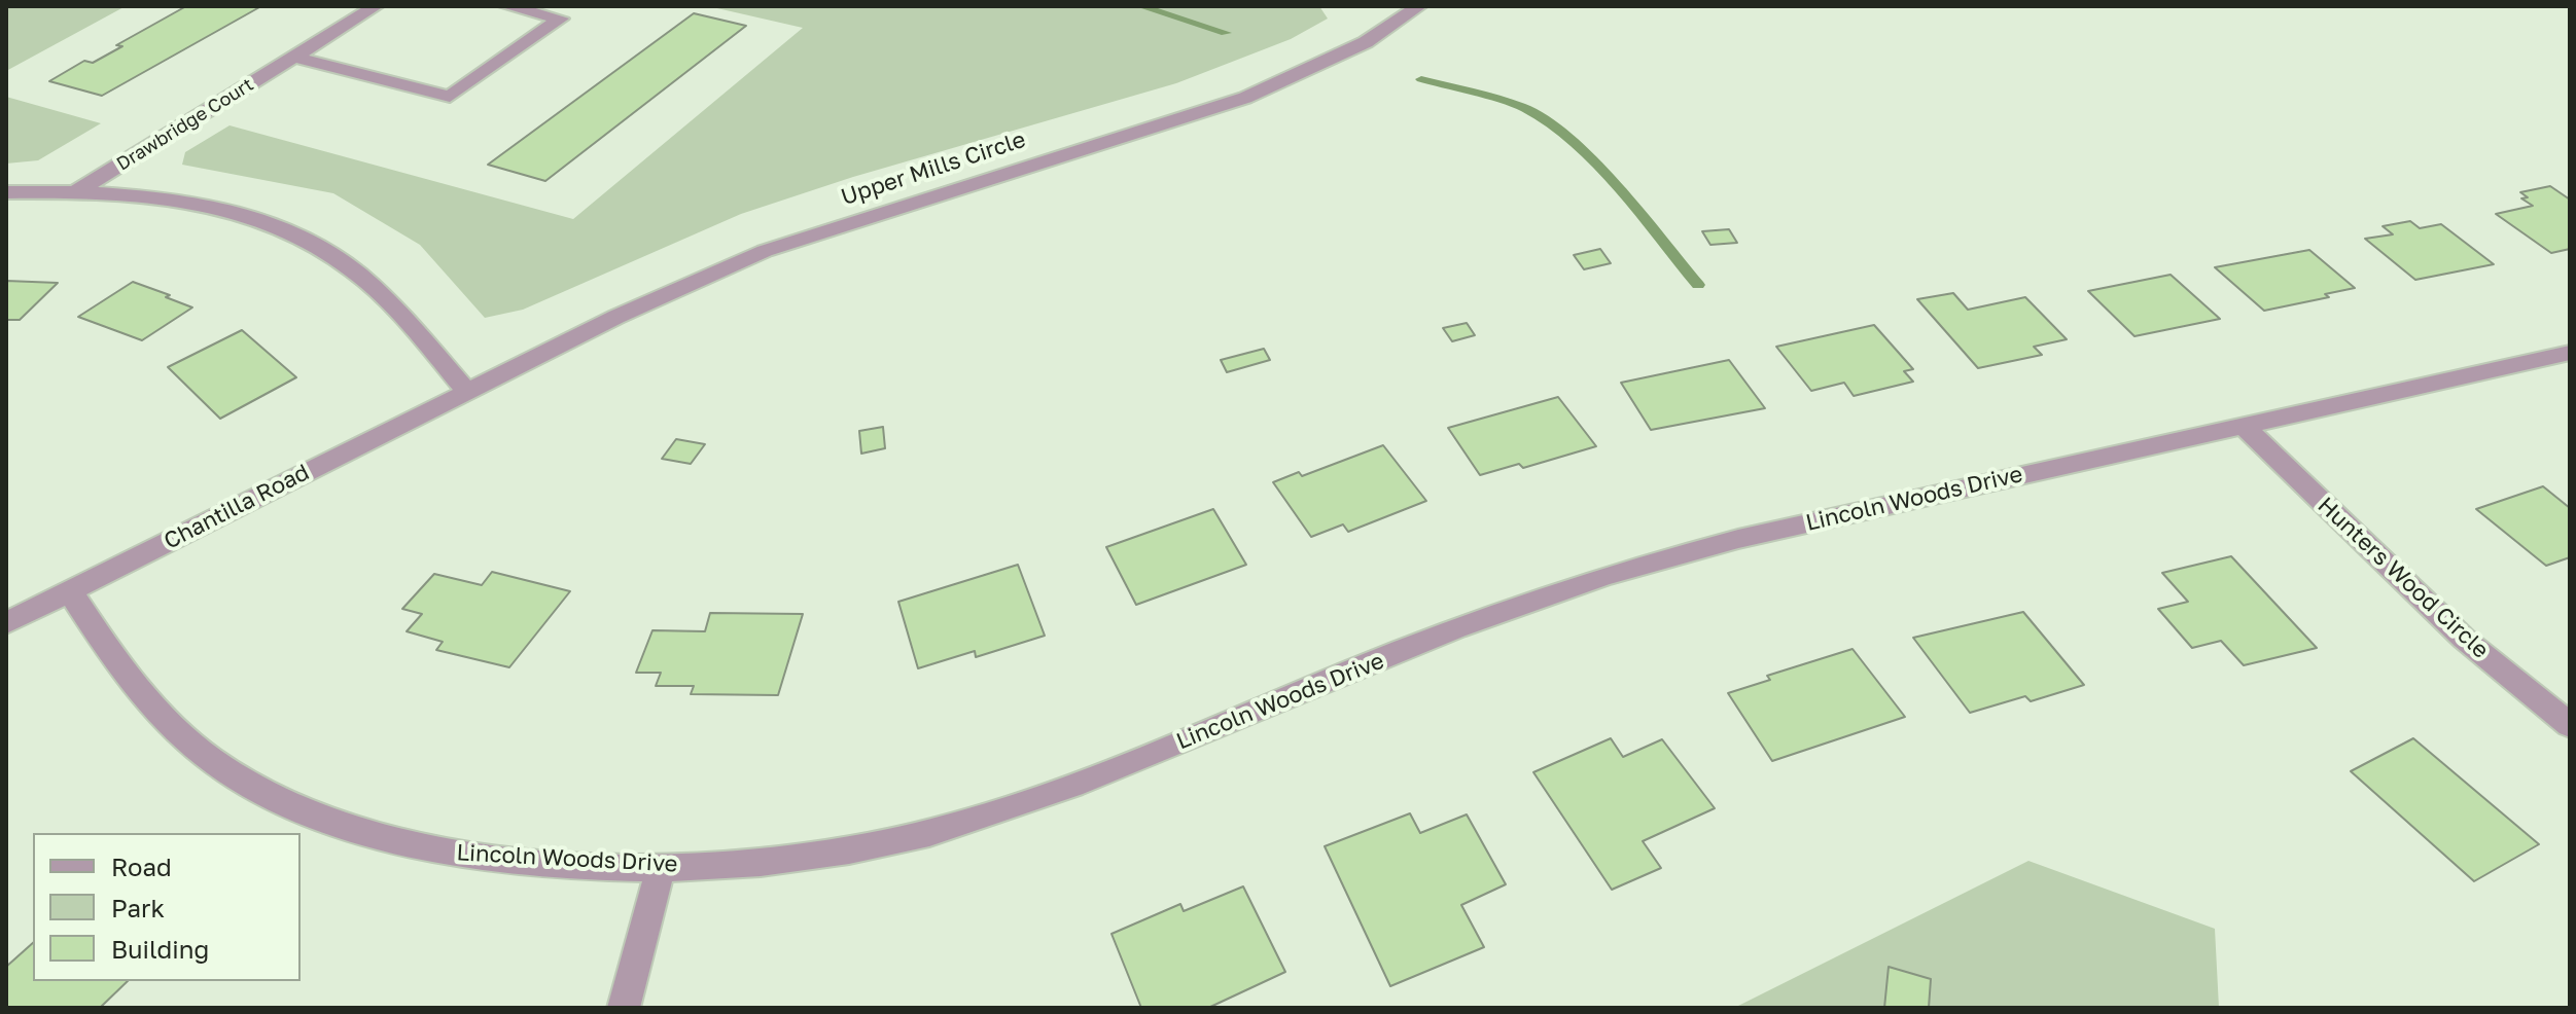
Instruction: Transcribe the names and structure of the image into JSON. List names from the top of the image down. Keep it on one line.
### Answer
{"streets":{"street":["Drawbridge Court","Upper Mills Circle","Lincoln Woods Drive","Chantilla Road","Hunters Wood Circle"]},"crossings":[["Upper Mills Circle","Chantilla Road"],["Lincoln Woods Drive","Chantilla Road"],["Lincoln Woods Drive","Hunters Wood Circle"]],"legend":["Road","Park","Building"]}
